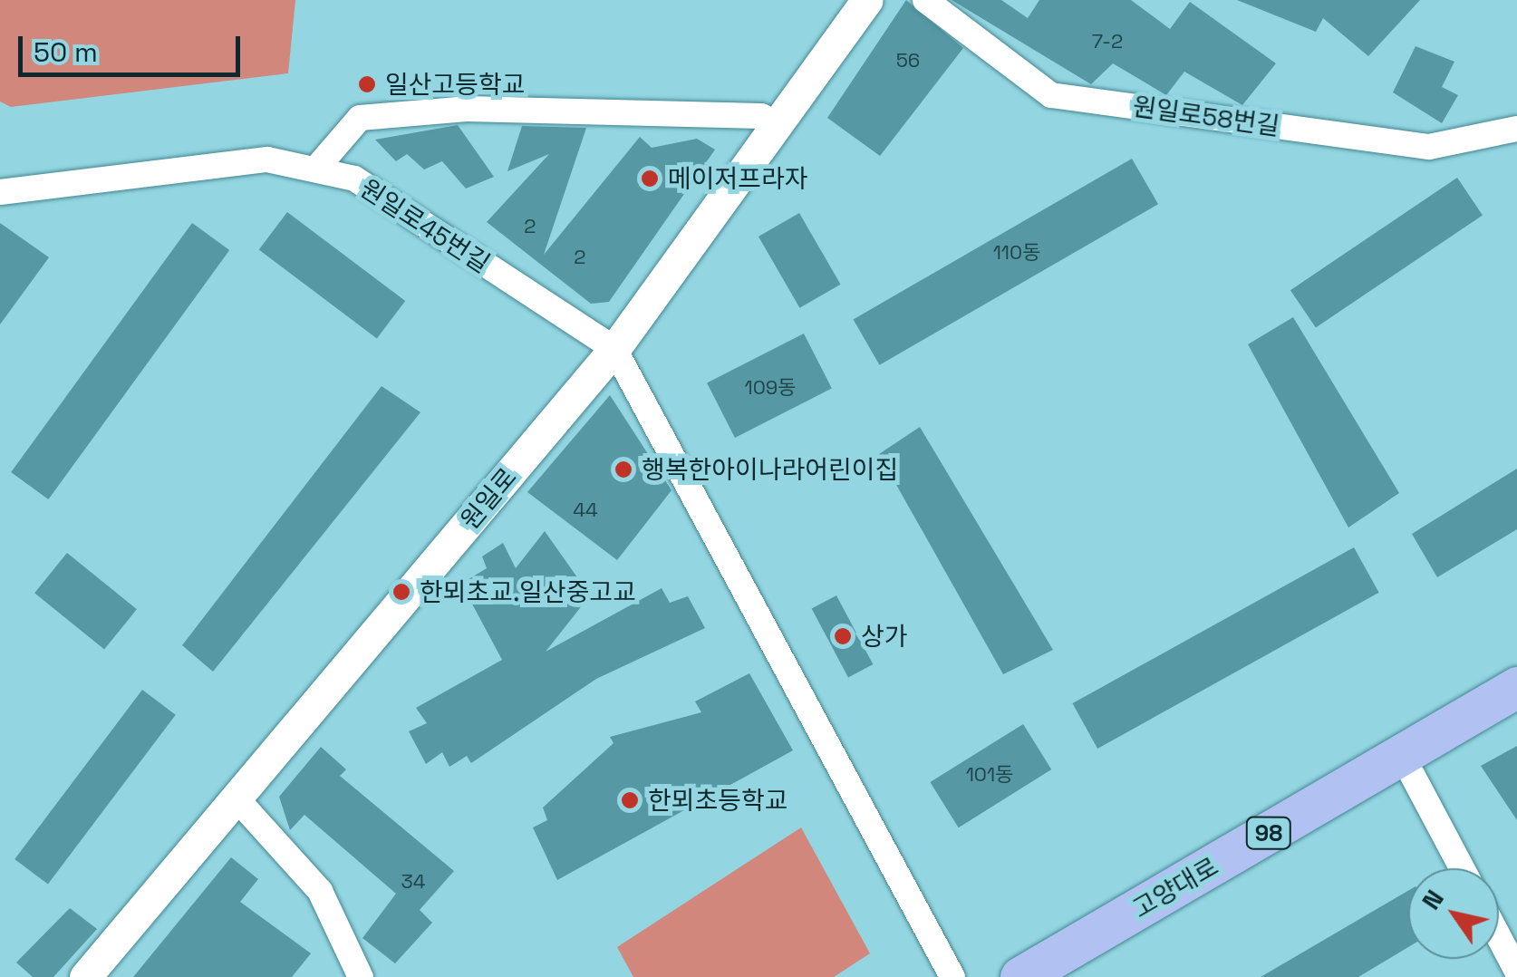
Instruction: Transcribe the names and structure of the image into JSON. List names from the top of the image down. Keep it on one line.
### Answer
{"streets":{"main road":["98","고양대로"],"street":["원일로58번길","원일로45번길","원일로"]},"crossings":[["원일로45번길","원일로"]],"places":["일산고등학교","메이저프라자","행복한아이나라어린이집","한뫼초교.일산중고교","상가","한뫼초등학교"],"house_numbers":["7-2","56","2","110동","2","109동","44","101동","34"],"scale_bar":"50 m","north":"top left"}
